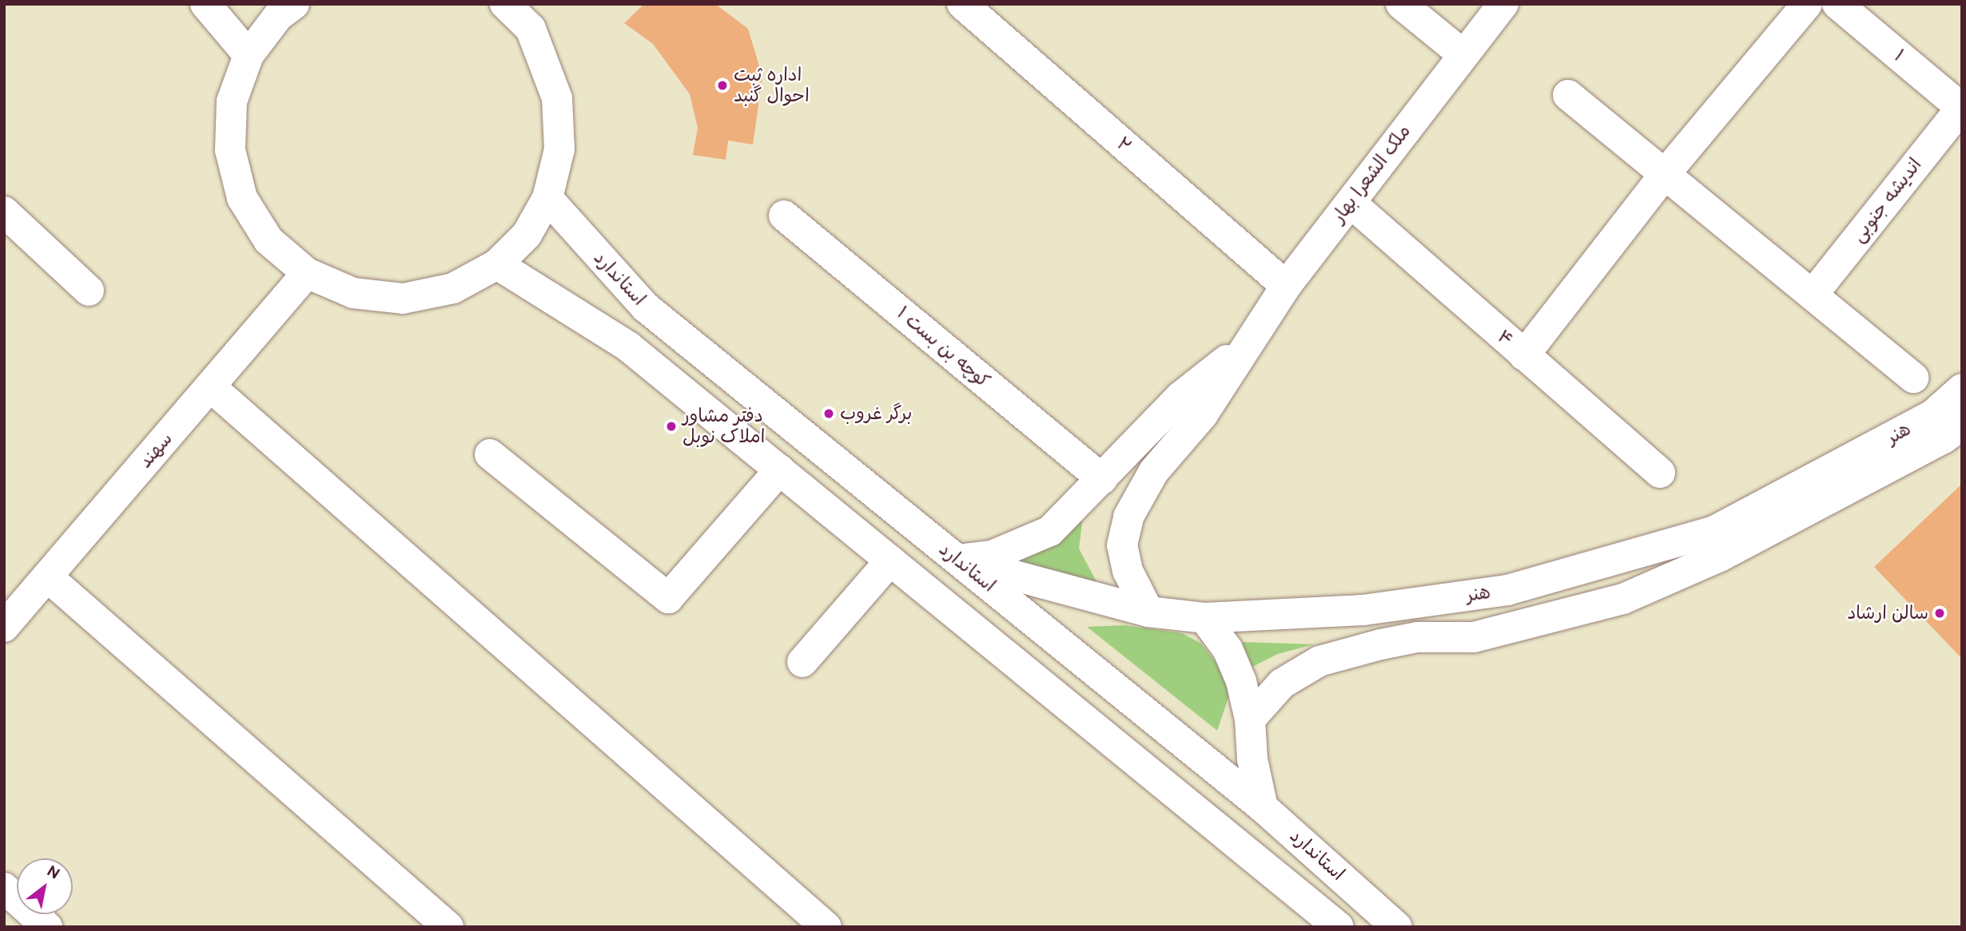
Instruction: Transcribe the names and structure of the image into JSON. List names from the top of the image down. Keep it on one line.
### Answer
{"streets":{"street":["۱","۲","ملک الشعرا بهار","اندیشه جنوبی","استاندارد","۴","کوچه بن بست ۱","هنر","سهند"]},"crossings":[["۱","اندیشه جنوبی"],["۲","ملک الشعرا بهار"],["ملک الشعرا بهار","استاندارد"],["ملک الشعرا بهار","۴"],["ملک الشعرا بهار","کوچه بن بست ۱"],["ملک الشعرا بهار","هنر"],["استاندارد","هنر"]],"places":["اداره ثبت احوال گنبد","برگر غروب","دفتر مشاور املاک نوبل","سالن ارشاد"],"north":"top right"}
